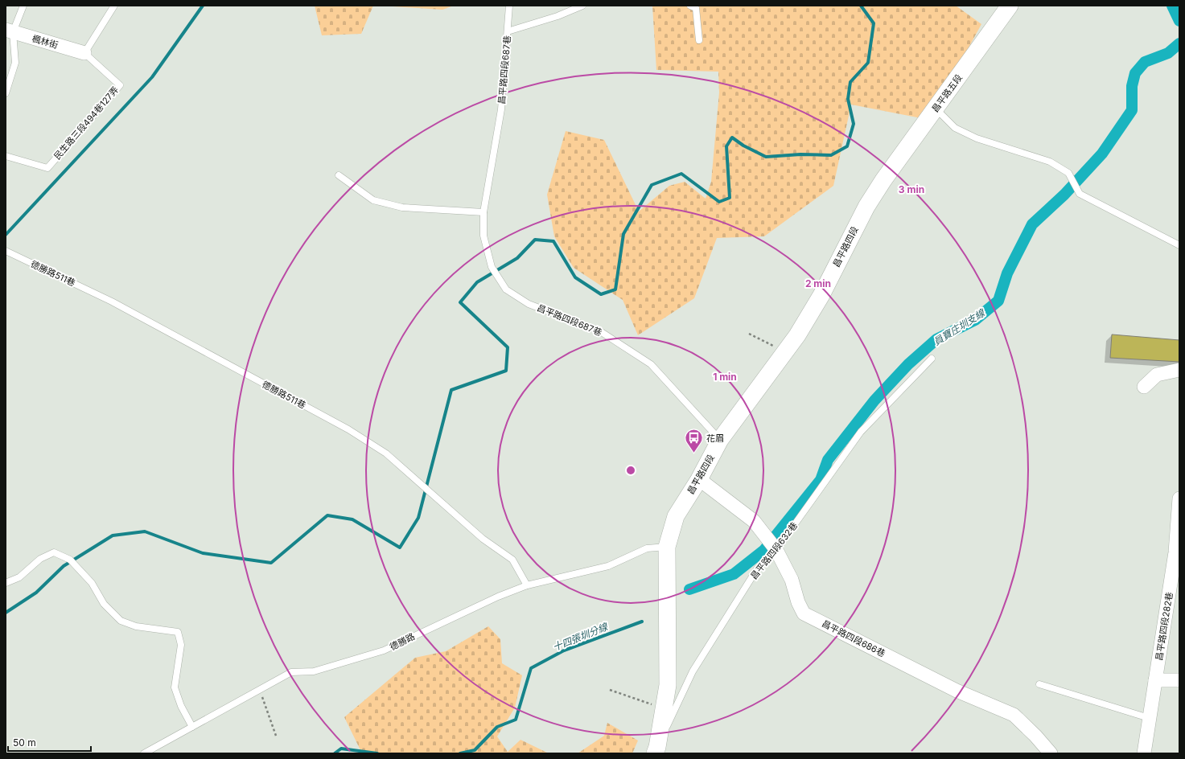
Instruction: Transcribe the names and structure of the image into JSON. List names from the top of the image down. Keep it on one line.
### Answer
{"streets":{"street":["楓林街","昌平路五段","昌平路四段","昌平路四段282巷","昌平路四段686巷"],"lane":["昌平路四段687巷","民生路三段494巷127弄","德勝路511巷","昌平路四段632巷","德勝路"]},"crossings":[["楓林街","民生路三段494巷127弄"],["昌平路四段687巷","昌平路四段"],["昌平路五段","昌平路四段"],["昌平路四段","昌平路四段632巷"],["昌平路四段","昌平路四段686巷"],["昌平路四段","德勝路"],["德勝路511巷","德勝路"],["昌平路四段632巷","昌平路四段686巷"]],"water":["員寶庄圳支線","十四張圳分線"],"places":{"bus stop":["花眉"]},"scale_bar":"50 m","rings":["3 min","2 min","1 min"]}
